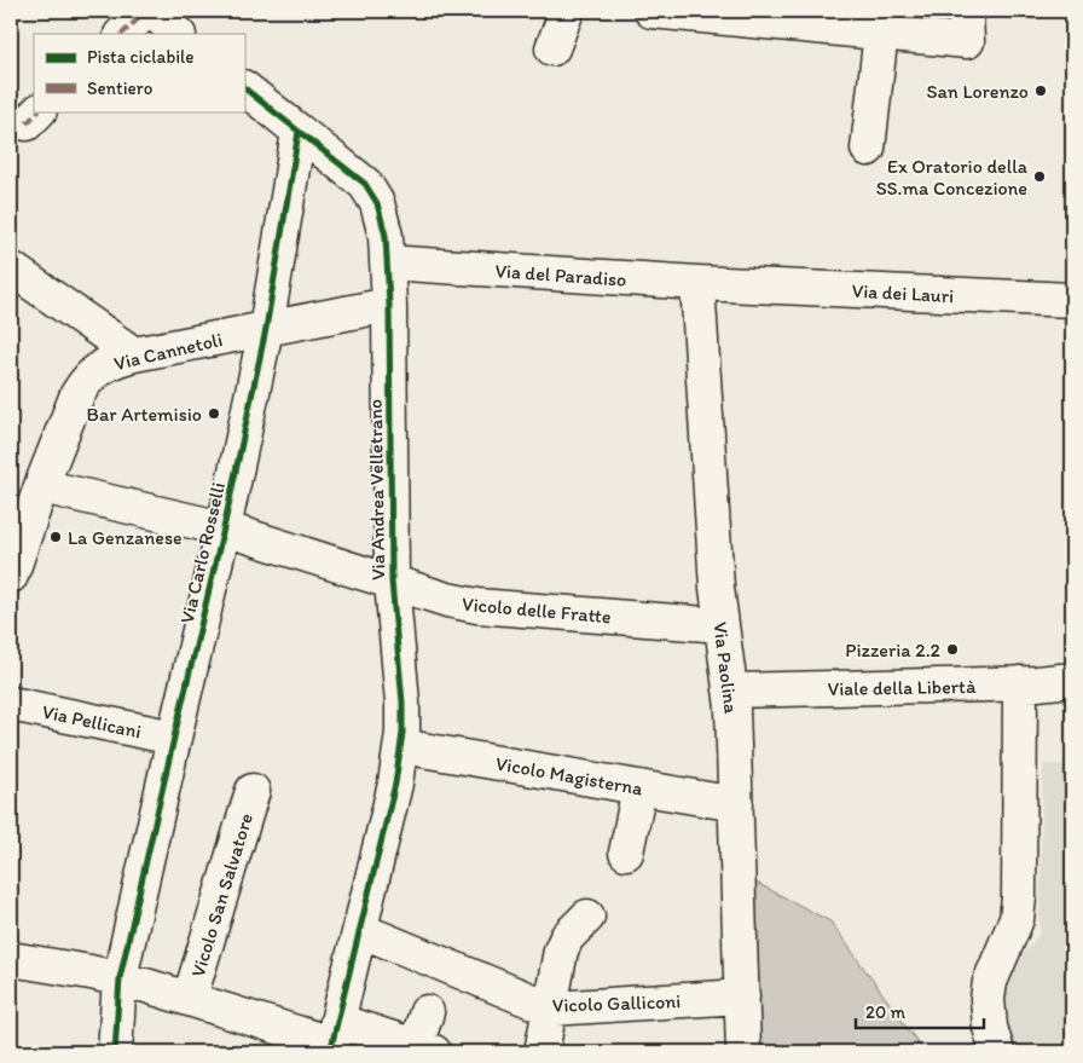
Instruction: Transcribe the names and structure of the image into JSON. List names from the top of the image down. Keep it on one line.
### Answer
{"streets":{"street":["Via del Paradiso","Via dei Lauri","Via Cannetoli","Via Andrea Velletrano","Via Carlo Rosselli","Vicolo delle Fratte","Via Paolina","Viale della Libertà","Via Pellicani","Vicolo Magisterna","Vicolo San Salvatore","Vicolo Galliconi"]},"crossings":[["Via del Paradiso","Via dei Lauri"],["Via del Paradiso","Via Andrea Velletrano"],["Via del Paradiso","Via Paolina"],["Via Cannetoli","Via Andrea Velletrano"],["Via Cannetoli","Via Carlo Rosselli"],["Via Cannetoli","Vicolo delle Fratte"],["Via Andrea Velletrano","Via Carlo Rosselli"],["Via Andrea Velletrano","Vicolo delle Fratte"],["Via Andrea Velletrano","Vicolo Magisterna"],["Via Andrea Velletrano","Vicolo Galliconi"],["Via Carlo Rosselli","Vicolo delle Fratte"],["Via Carlo Rosselli","Via Pellicani"],["Vicolo delle Fratte","Via Paolina"],["Via Paolina","Viale della Libertà"],["Via Paolina","Vicolo Magisterna"],["Via Paolina","Vicolo Galliconi"]],"places":["San Lorenzo","Ex Oratorio della SS.ma Concezione","Bar Artemisio","La Genzanese","Pizzeria 2.2"],"legend":["Pista ciclabile","Sentiero"],"scale_bar":"20 m"}
